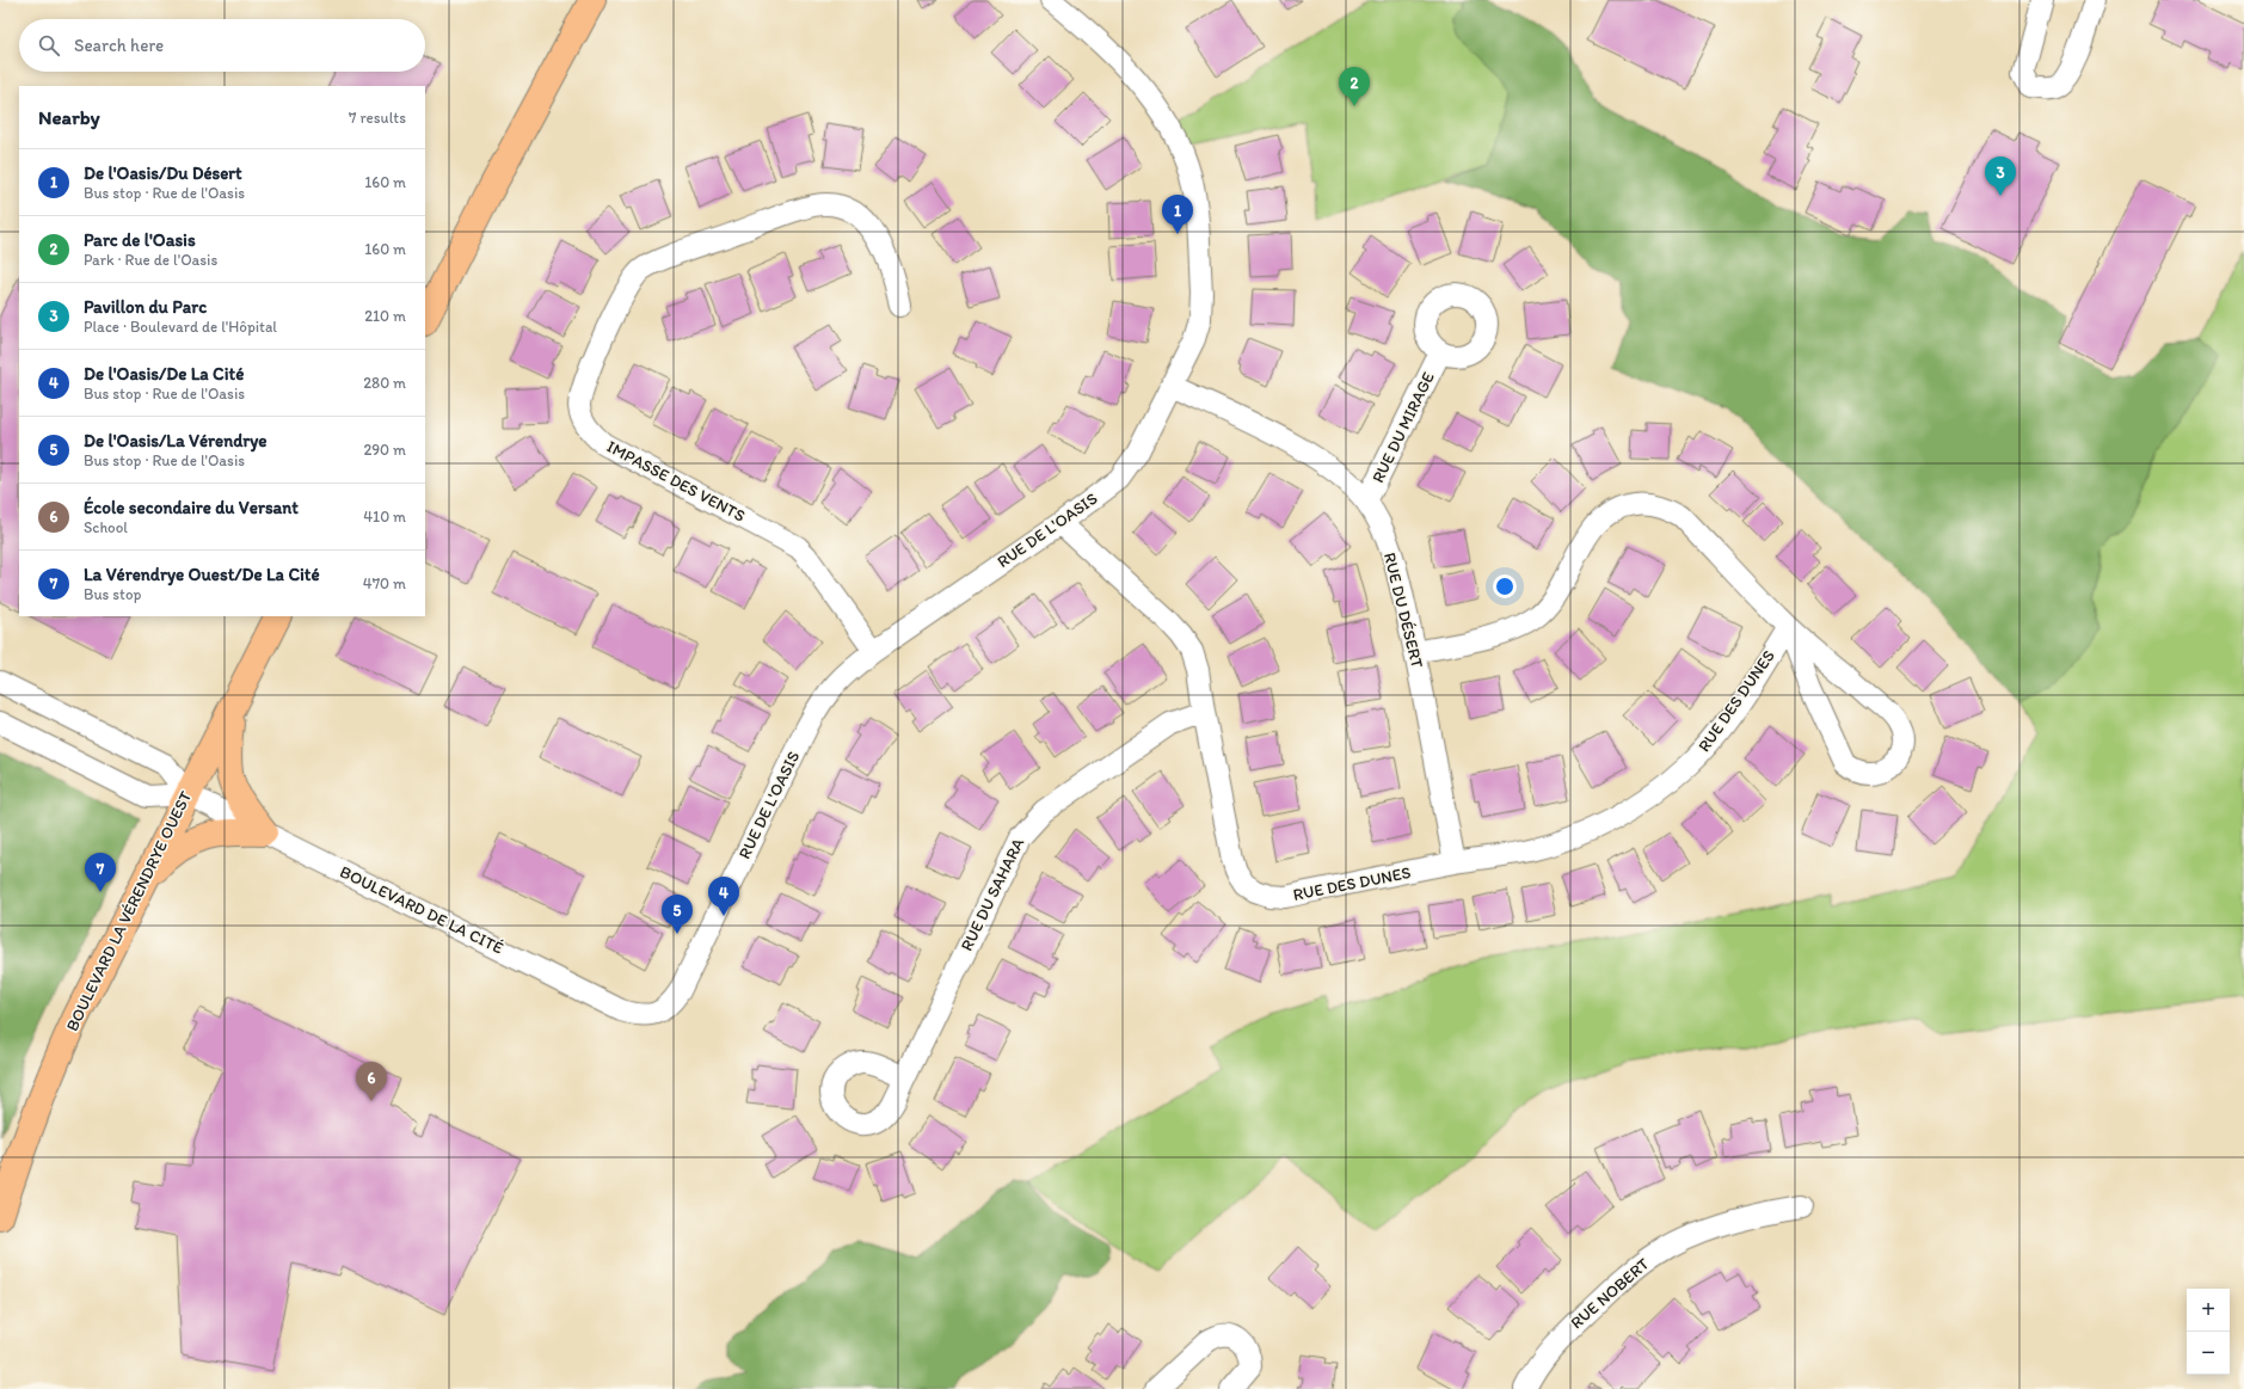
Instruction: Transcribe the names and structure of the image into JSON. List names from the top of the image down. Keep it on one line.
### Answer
{"streets":{"main road":["BOULEVARD LA VÉRENDRYE OUEST"],"street":["RUE DU MIRAGE","IMPASSE DES VENTS","RUE DE L'OASIS","RUE DU DÉSERT","RUE DES DUNES","RUE DU SAHARA","BOULEVARD DE LA CITÉ","RUE NOBERT"]},"crossings":[["RUE DU MIRAGE","RUE DU DÉSERT"],["IMPASSE DES VENTS","RUE DE L'OASIS"],["RUE DE L'OASIS","RUE DU DÉSERT"],["RUE DE L'OASIS","RUE DES DUNES"],["RUE DE L'OASIS","BOULEVARD DE LA CITÉ"],["RUE DU DÉSERT","RUE DES DUNES"],["RUE DES DUNES","RUE DU SAHARA"],["BOULEVARD DE LA CITÉ","BOULEVARD LA VÉRENDRYE OUEST"]],"page":{"search":"Search here","pins":["2","3","1","7","4","5","6"],"heading":["Nearby","7 results"],"list":[{"mark":"1","name":"De l'Oasis/Du Désert","note":"Bus stop · Rue de l'Oasis","value":"160 m"},{"mark":"2","name":"Parc de l'Oasis","note":"Park · Rue de l'Oasis","value":"160 m"},{"mark":"3","name":"Pavillon du Parc","note":"Place · Boulevard de l'Hôpital","value":"210 m"},{"mark":"4","name":"De l'Oasis/De La Cité","note":"Bus stop · Rue de l'Oasis","value":"280 m"},{"mark":"5","name":"De l'Oasis/La Vérendrye","note":"Bus stop · Rue de l'Oasis","value":"290 m"},{"mark":"6","name":"École secondaire du Versant","note":"School","value":"410 m"},{"mark":"7","name":"La Vérendrye Ouest/De La Cité","note":"Bus stop","value":"470 m"}],"map_buttons":["+","−"]}}
